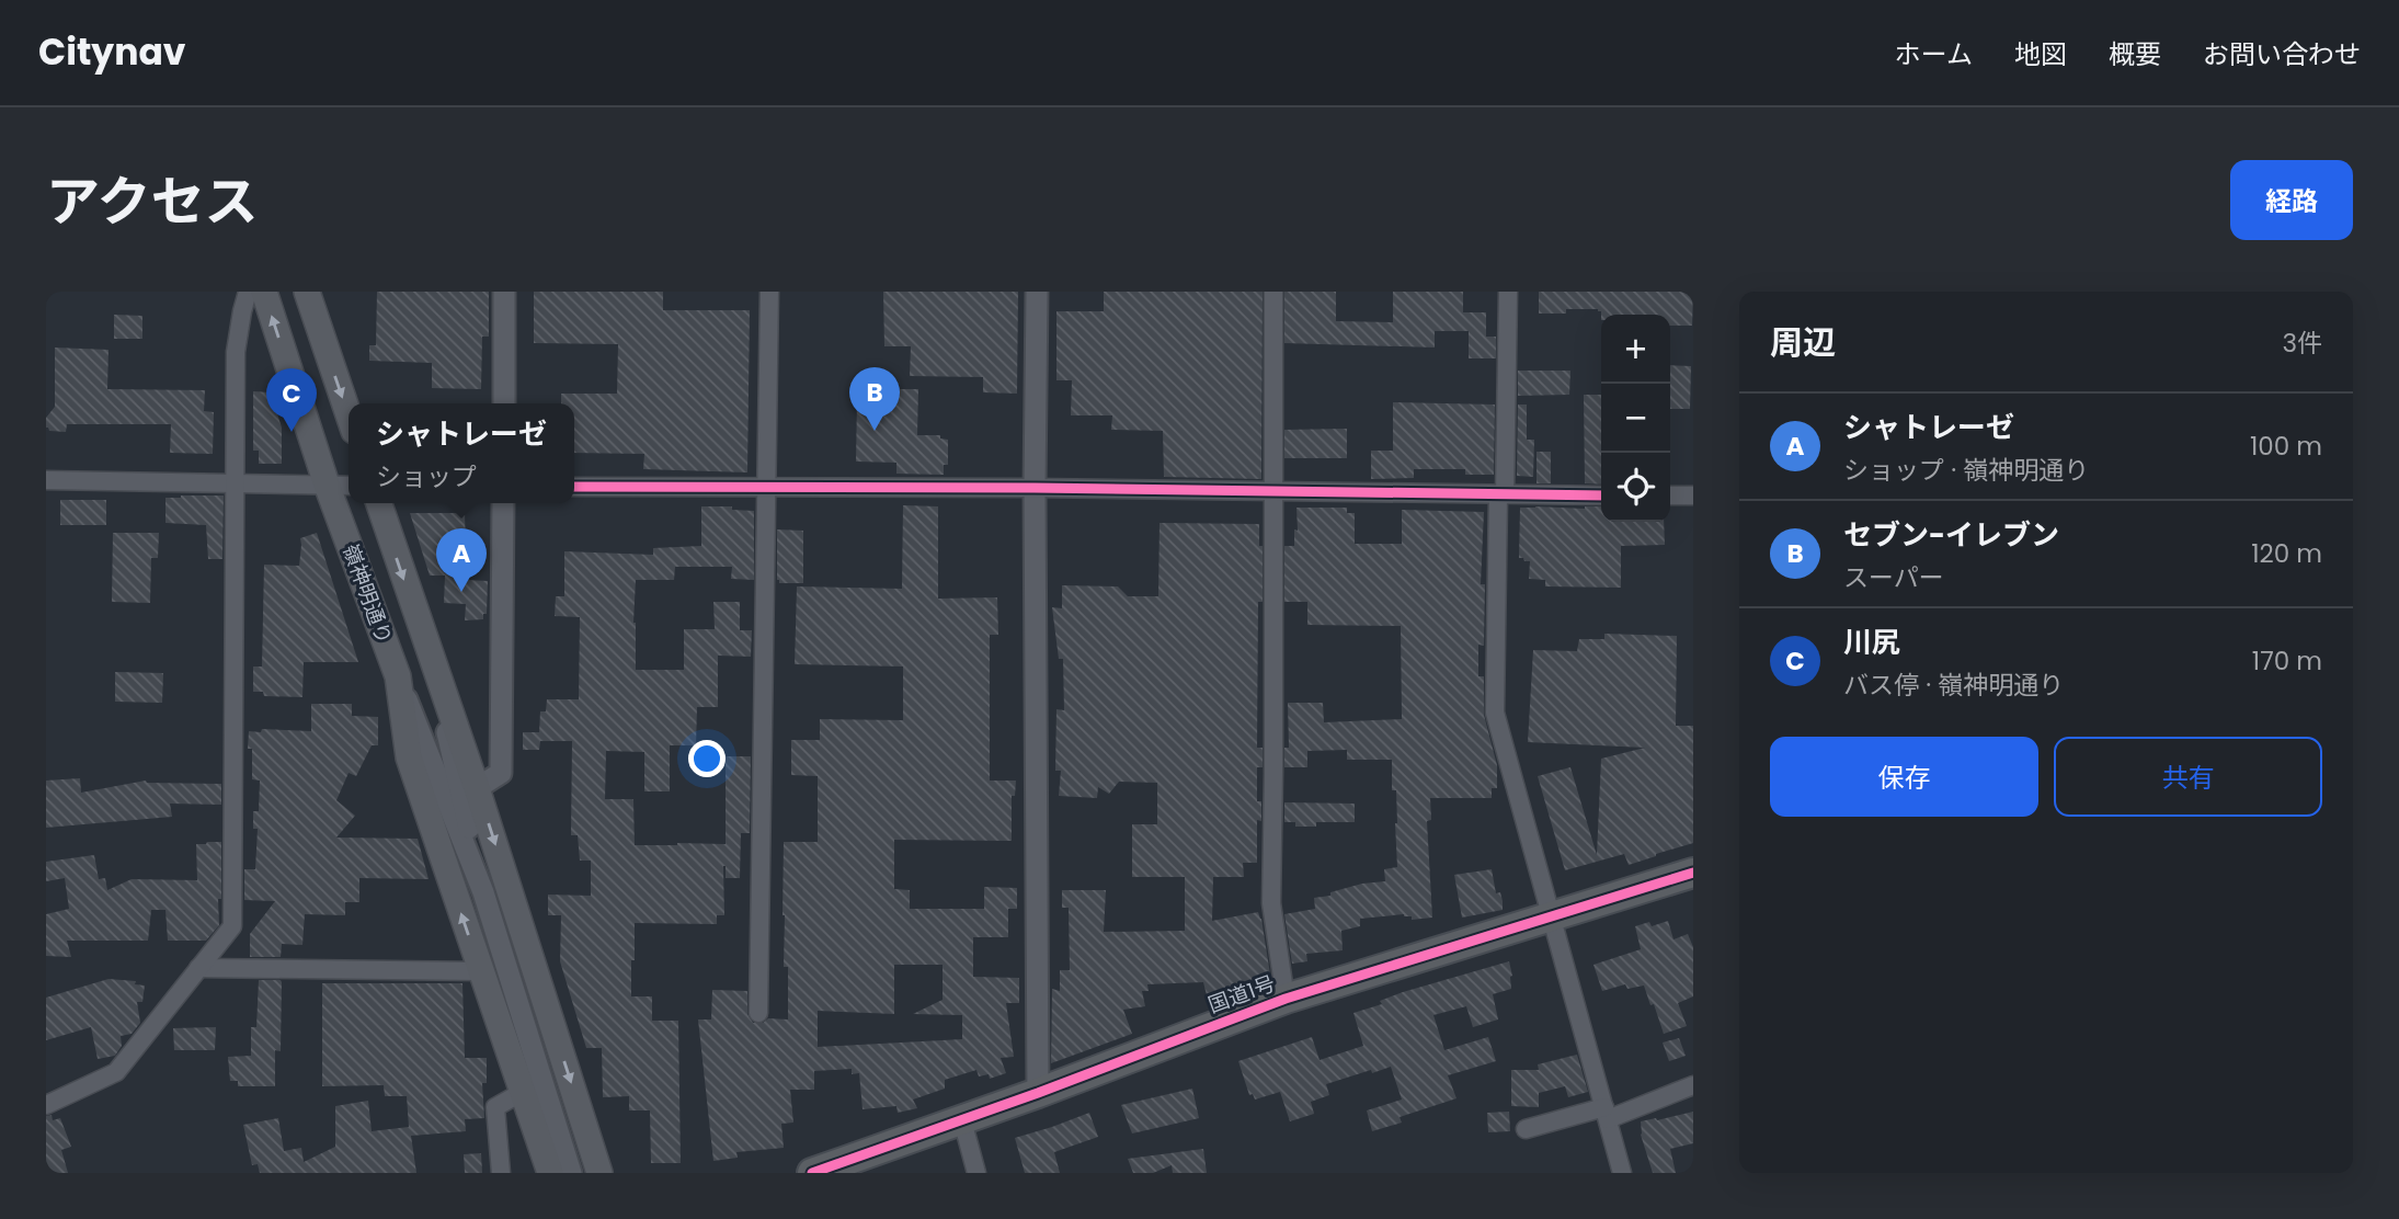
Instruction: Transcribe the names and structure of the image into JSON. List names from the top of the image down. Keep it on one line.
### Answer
{"streets":{"highway":["国道1号"],"main road":["嶺神明通り"]},"page":{"header":"Citynav","nav":["ホーム","地図","概要","お問い合わせ"],"title":"アクセス","buttons":["経路",["保存","共有"]],"heading":["周辺","3件"],"map_buttons":["+","−"],"pins":["B","C","A"],"list":[{"mark":"A","name":"シャトレーゼ","note":"ショップ · 嶺神明通り","value":"100 m"},{"mark":"B","name":"セブン-イレブン","note":"スーパー","value":"120 m"},{"mark":"C","name":"川尻","note":"バス停 · 嶺神明通り","value":"170 m"}],"popup":["シャトレーゼ","ショップ"]}}
